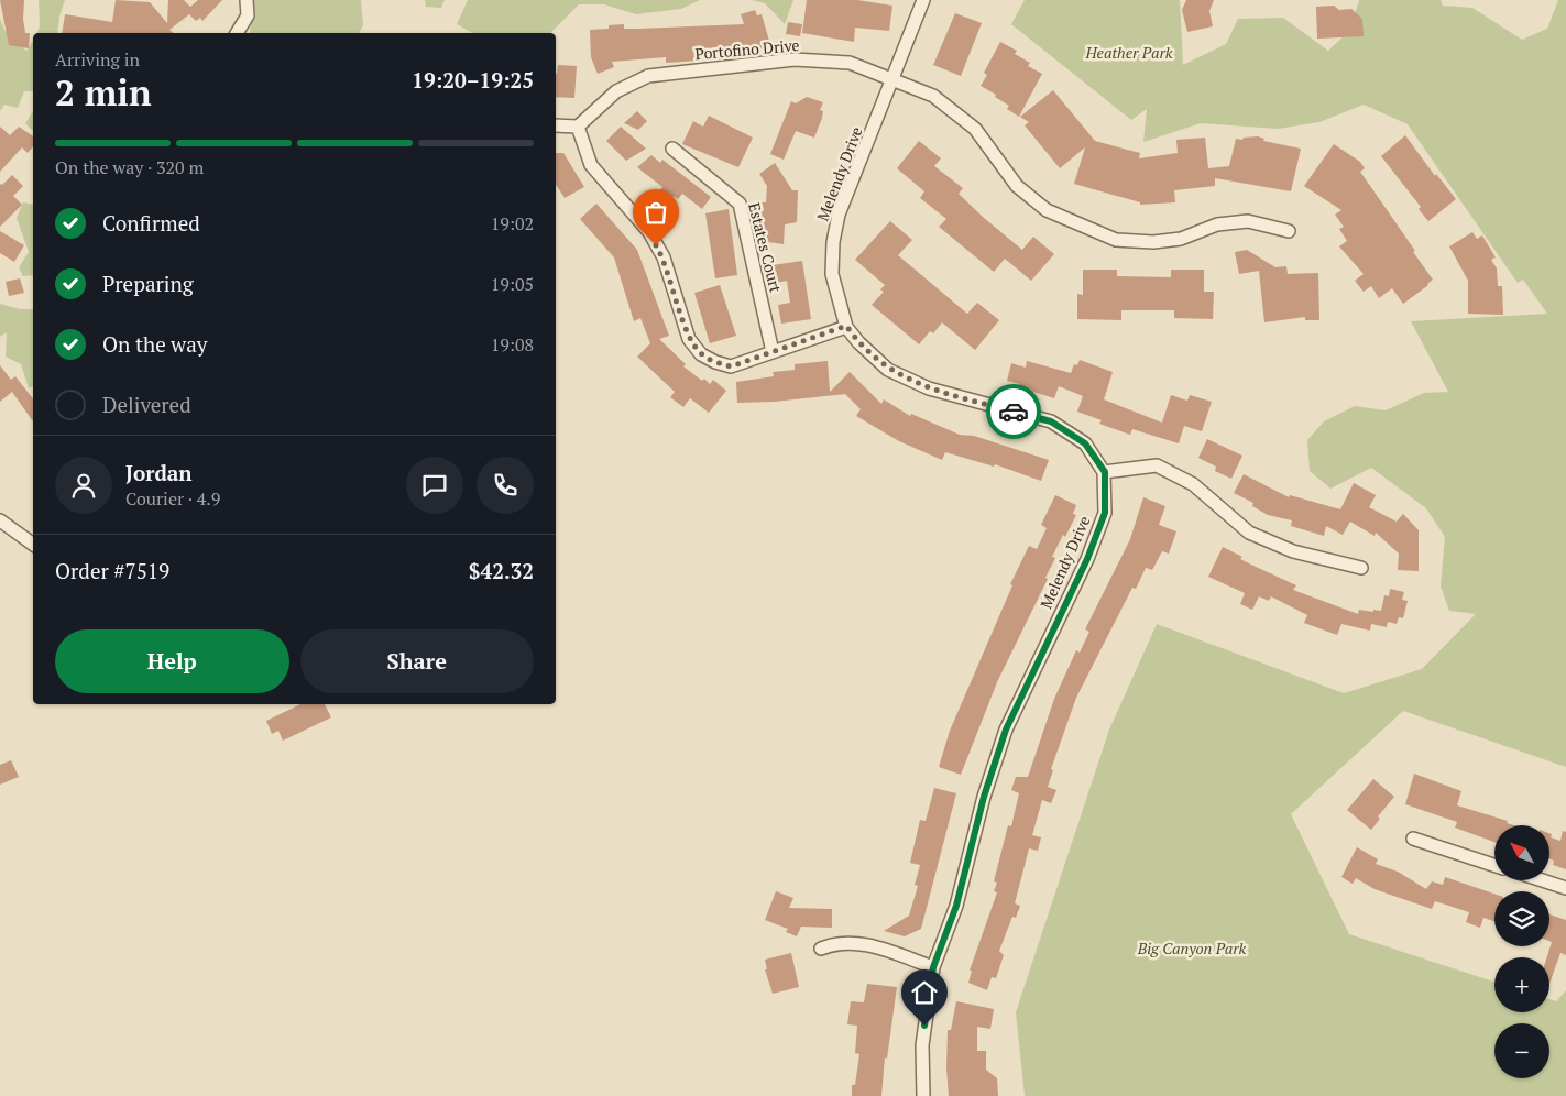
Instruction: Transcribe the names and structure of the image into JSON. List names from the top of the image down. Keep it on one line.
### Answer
{"streets":{"street":["Portofino Drive","Melendy Drive","Estates Court"]},"crossings":[["Portofino Drive","Melendy Drive"]],"parks":["Heather Park","Big Canyon Park"],"north":"top left","page":{"heading":["2 min","Arriving in","19:20–19:25"],"panel":["Jordan","Courier · 4.9","Order #7519","$42.32"],"bar":"On the way · 320 m","list":[["Confirmed","19:02"],["Preparing","19:05"],["On the way","19:08"],"Delivered"],"buttons":["Help","Share"],"map_buttons":["+","−"]}}
